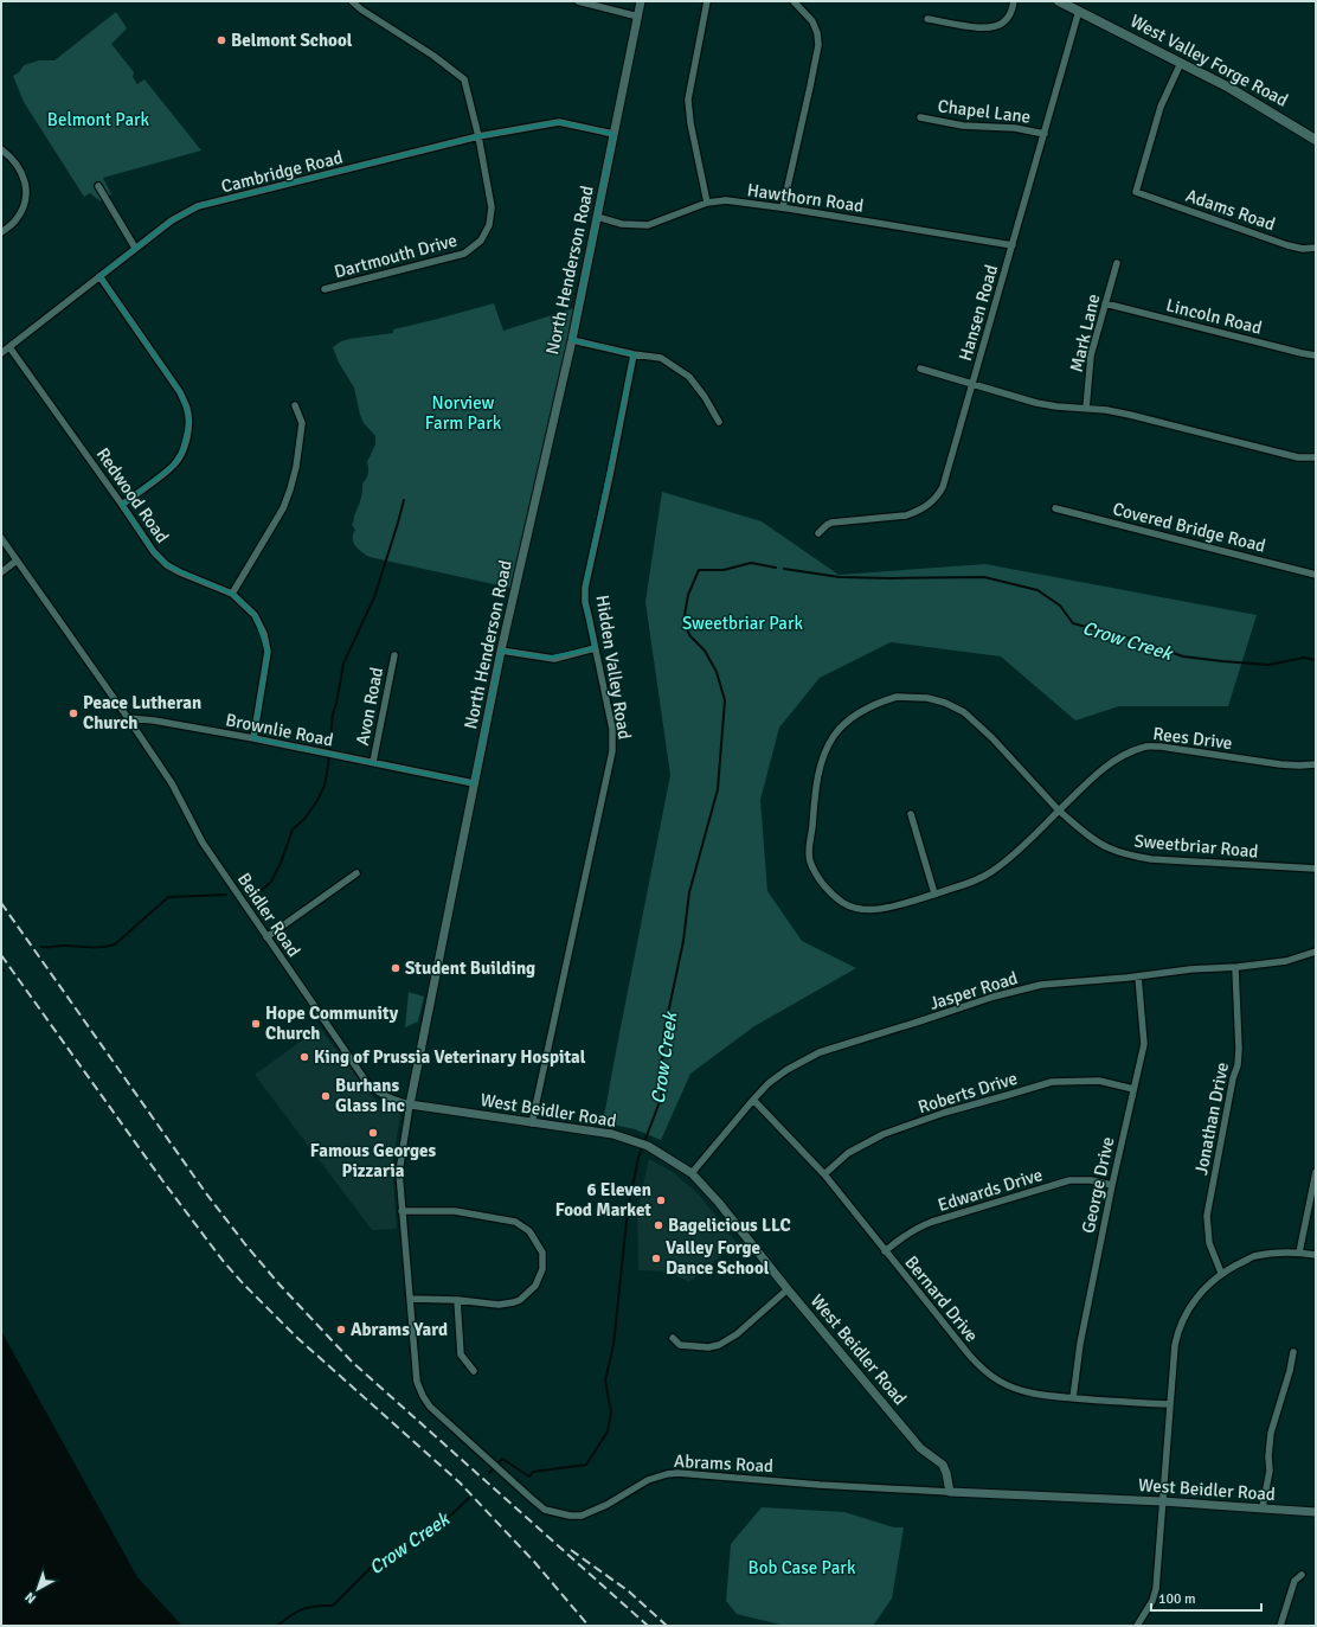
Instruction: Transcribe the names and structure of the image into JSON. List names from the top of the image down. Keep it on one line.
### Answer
{"streets":{"main road":["West Valley Forge Road"],"street":["Chapel Lane","Cambridge Road","Hawthorn Road","Adams Road","Dartmouth Drive","North Henderson Road","Hansen Road","Lincoln Road","Mark Lane","Redwood Road","Covered Bridge Road","Hidden Valley Road","Avon Road","Brownlie Road","Rees Drive","Sweetbriar Road","Beidler Road","Jasper Road","Roberts Drive","West Beidler Road","Jonathan Drive","George Drive","Edwards Drive","Bernard Drive","Abrams Road"]},"crossings":[["West Valley Forge Road","Adams Road"],["West Valley Forge Road","Hansen Road"],["Chapel Lane","Hansen Road"],["Cambridge Road","Dartmouth Drive"],["Cambridge Road","North Henderson Road"],["Cambridge Road","Redwood Road"],["Hawthorn Road","North Henderson Road"],["Hawthorn Road","Hansen Road"],["North Henderson Road","Brownlie Road"],["North Henderson Road","Beidler Road"],["North Henderson Road","West Beidler Road"],["North Henderson Road","Abrams Road"],["Lincoln Road","Mark Lane"],["Redwood Road","Brownlie Road"],["Hidden Valley Road","West Beidler Road"],["Avon Road","Brownlie Road"],["Brownlie Road","Beidler Road"],["Rees Drive","Sweetbriar Road"],["Beidler Road","West Beidler Road"],["Jasper Road","West Beidler Road"],["Jasper Road","Jonathan Drive"],["Jasper Road","George Drive"],["Jasper Road","Bernard Drive"],["Roberts Drive","George Drive"],["Roberts Drive","Bernard Drive"],["West Beidler Road","Abrams Road"],["George Drive","Edwards Drive"],["George Drive","Bernard Drive"],["Edwards Drive","Bernard Drive"]],"water":["Crow Creek"],"parks":["Belmont Park","Norview Farm Park","Sweetbriar Park","Bob Case Park"],"places":["Belmont School","Peace Lutheran Church","Student Building","Hope Community Church","King of Prussia Veterinary Hospital","Burhans Glass Inc","Famous Georges Pizzaria","6 Eleven Food Market","Bagelicious LLC","Valley Forge Dance School","Abrams Yard"],"scale_bar":"100 m","north":"bottom left"}
